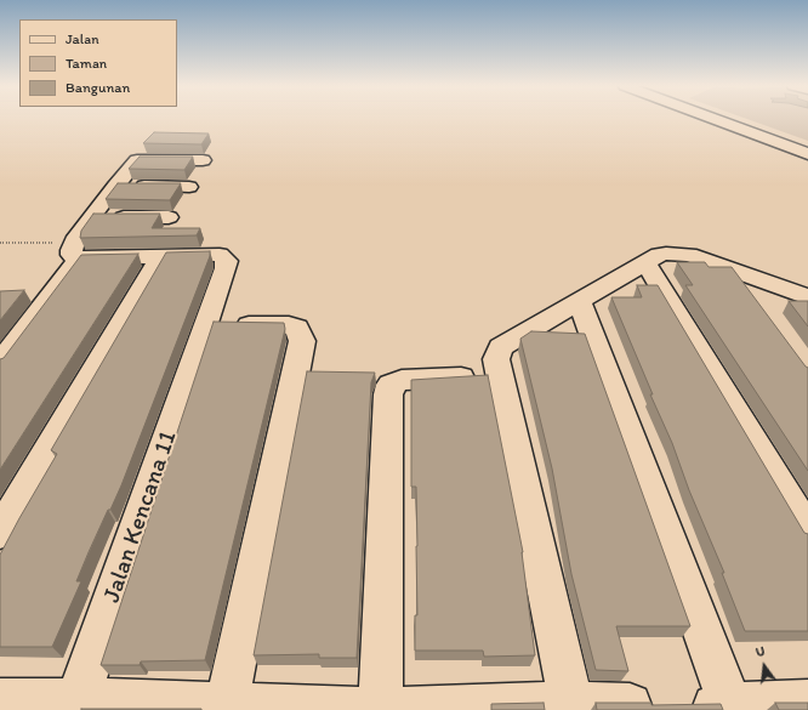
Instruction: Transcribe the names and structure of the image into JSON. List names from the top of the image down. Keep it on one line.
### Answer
{"streets":{"main road":["Jalan Kencana 11"]},"legend":["Jalan","Taman","Bangunan"],"north":"top"}
